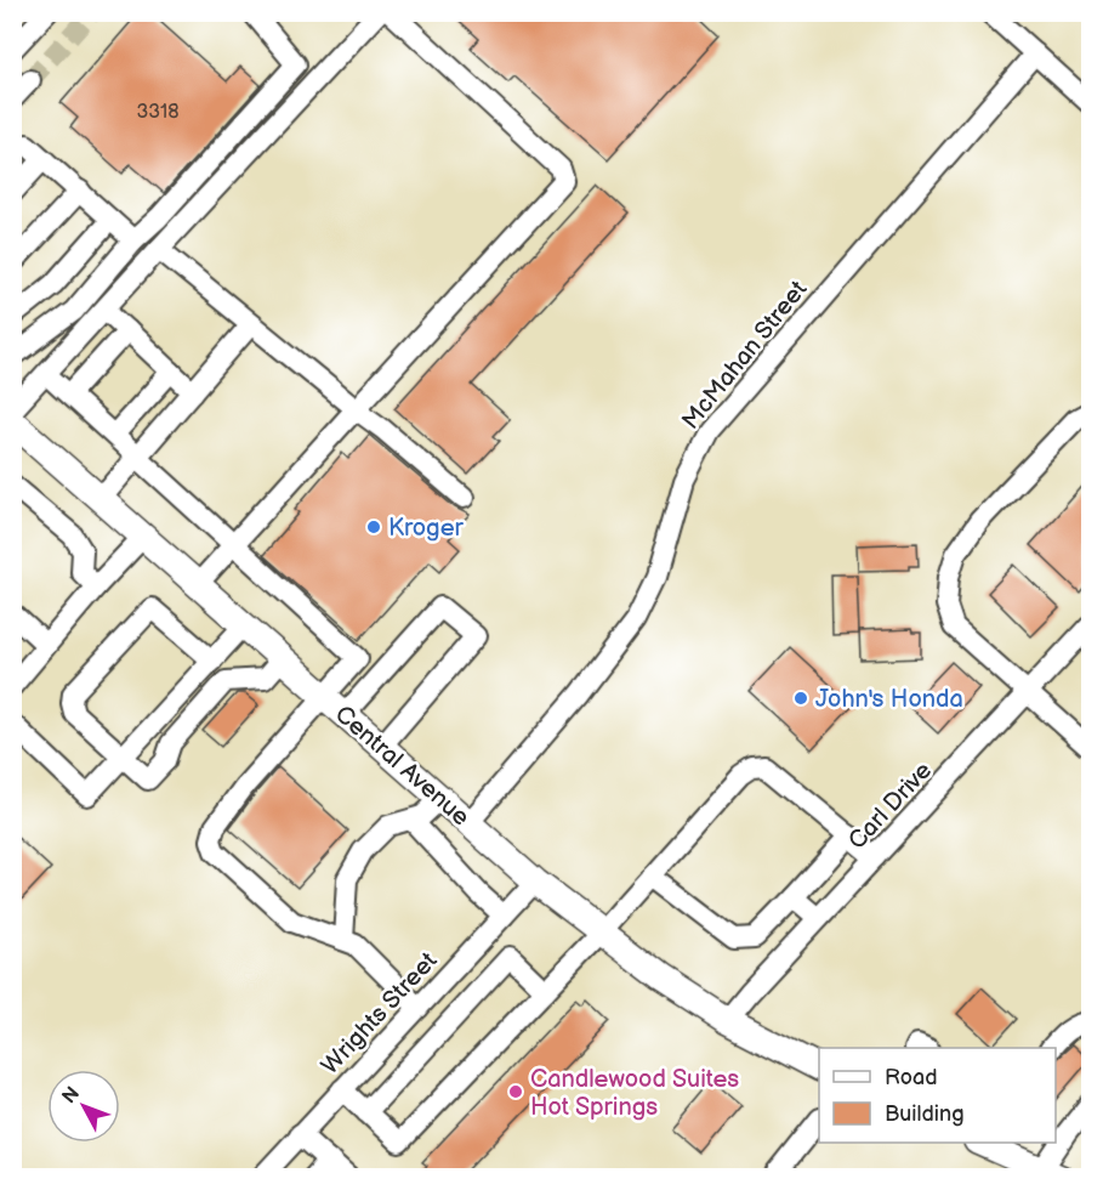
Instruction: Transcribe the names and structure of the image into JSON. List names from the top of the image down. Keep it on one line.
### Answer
{"streets":{"main road":["Central Avenue"],"street":["McMahan Street","Carl Drive","Wrights Street"]},"crossings":[["McMahan Street","Central Avenue"],["Central Avenue","Carl Drive"],["Central Avenue","Wrights Street"]],"places":["Kroger","John's Honda","Candlewood Suites Hot Springs"],"house_numbers":["3318"],"legend":["Road","Building"],"north":"top left"}
